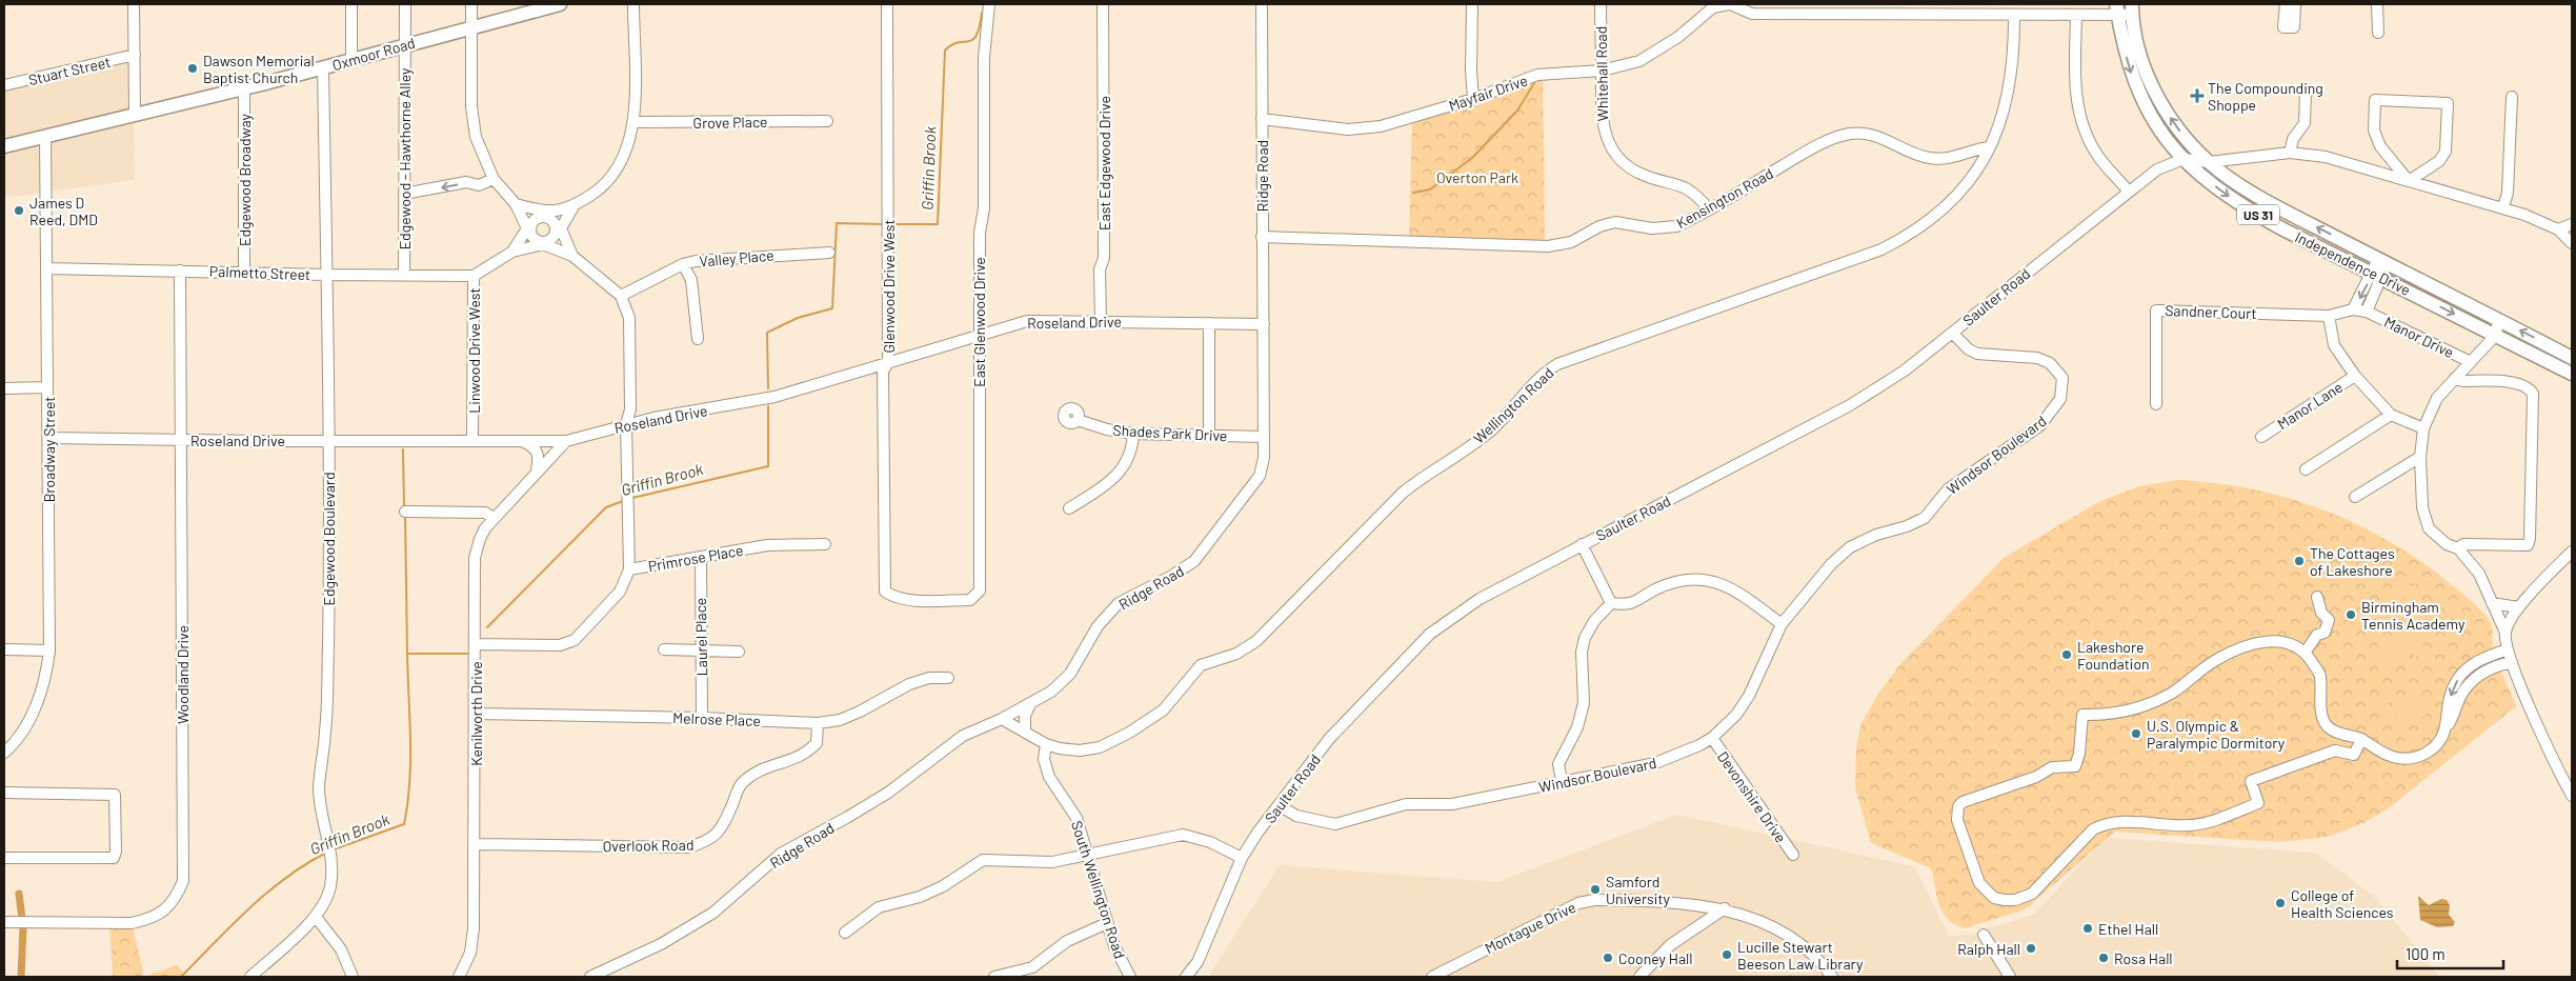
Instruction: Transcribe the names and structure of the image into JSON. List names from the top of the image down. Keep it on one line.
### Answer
{"streets":{"main road":["Oxmoor Road","US 31","Independence Drive"],"street":["Stuart Street","Whitehall Road","Mayfair Drive","Grove Place","Edgewood - Hawthorne Alley","East Edgewood Drive","Ridge Road","Edgewood Broadway","Kensington Road","Valley Place","Palmetto Street","Glenwood Drive West","Saulter Road","Sandner Court","East Glenwood Drive","Roseland Drive","Manor Drive","Linwood Drive West","Wellington Road","Manor Lane","Shades Park Drive","Broadway Street","Windsor Boulevard","Edgewood Boulevard","Primrose Place","Laurel Place","Woodland Drive","Kenilworth Drive","Melrose Place","Devonshire Drive","Overlook Road","South Wellington Road","Montague Drive"]},"crossings":[["Oxmoor Road","Edgewood - Hawthorne Alley"],["Oxmoor Road","Edgewood Broadway"],["Oxmoor Road","Broadway Street"],["Oxmoor Road","Edgewood Boulevard"],["Whitehall Road","Mayfair Drive"],["Whitehall Road","Kensington Road"],["Mayfair Drive","Ridge Road"],["Mayfair Drive","Independence Drive"],["Mayfair Drive","Wellington Road"],["Edgewood - Hawthorne Alley","Palmetto Street"],["East Edgewood Drive","Roseland Drive"],["Ridge Road","Kensington Road"],["Ridge Road","Roseland Drive"],["Ridge Road","Shades Park Drive"],["Edgewood Broadway","Palmetto Street"],["Kensington Road","Wellington Road"],["Independence Drive","Saulter Road"],["Palmetto Street","Linwood Drive West"],["Palmetto Street","Broadway Street"],["Palmetto Street","Edgewood Boulevard"],["Palmetto Street","Woodland Drive"],["Glenwood Drive West","East Glenwood Drive"],["Glenwood Drive West","Roseland Drive"],["Saulter Road","Windsor Boulevard"],["Sandner Court","Manor Lane"],["East Glenwood Drive","Roseland Drive"],["Roseland Drive","Linwood Drive West"],["Roseland Drive","Broadway Street"],["Roseland Drive","Edgewood Boulevard"],["Roseland Drive","Woodland Drive"],["Roseland Drive","Kenilworth Drive"],["Wellington Road","South Wellington Road"],["Windsor Boulevard","Devonshire Drive"],["Primrose Place","Laurel Place"],["Primrose Place","Kenilworth Drive"],["Laurel Place","Melrose Place"],["Kenilworth Drive","Melrose Place"],["Kenilworth Drive","Overlook Road"],["Melrose Place","Overlook Road"]],"water":["Griffin Brook"],"parks":["Overton Park"],"places":{"other":["Dawson Memorial Baptist Church","James D Reed, DMD","The Cottages of Lakeshore","Birmingham Tennis Academy","Lakeshore Foundation","U.S. Olympic & Paralympic Dormitory","Samford University","College of Health Sciences","Ethel Hall","Ralph Hall","Lucille Stewart Beeson Law Library","Cooney Hall","Rosa Hall"],"health":["The Compounding Shoppe"]},"scale_bar":"100 m"}
